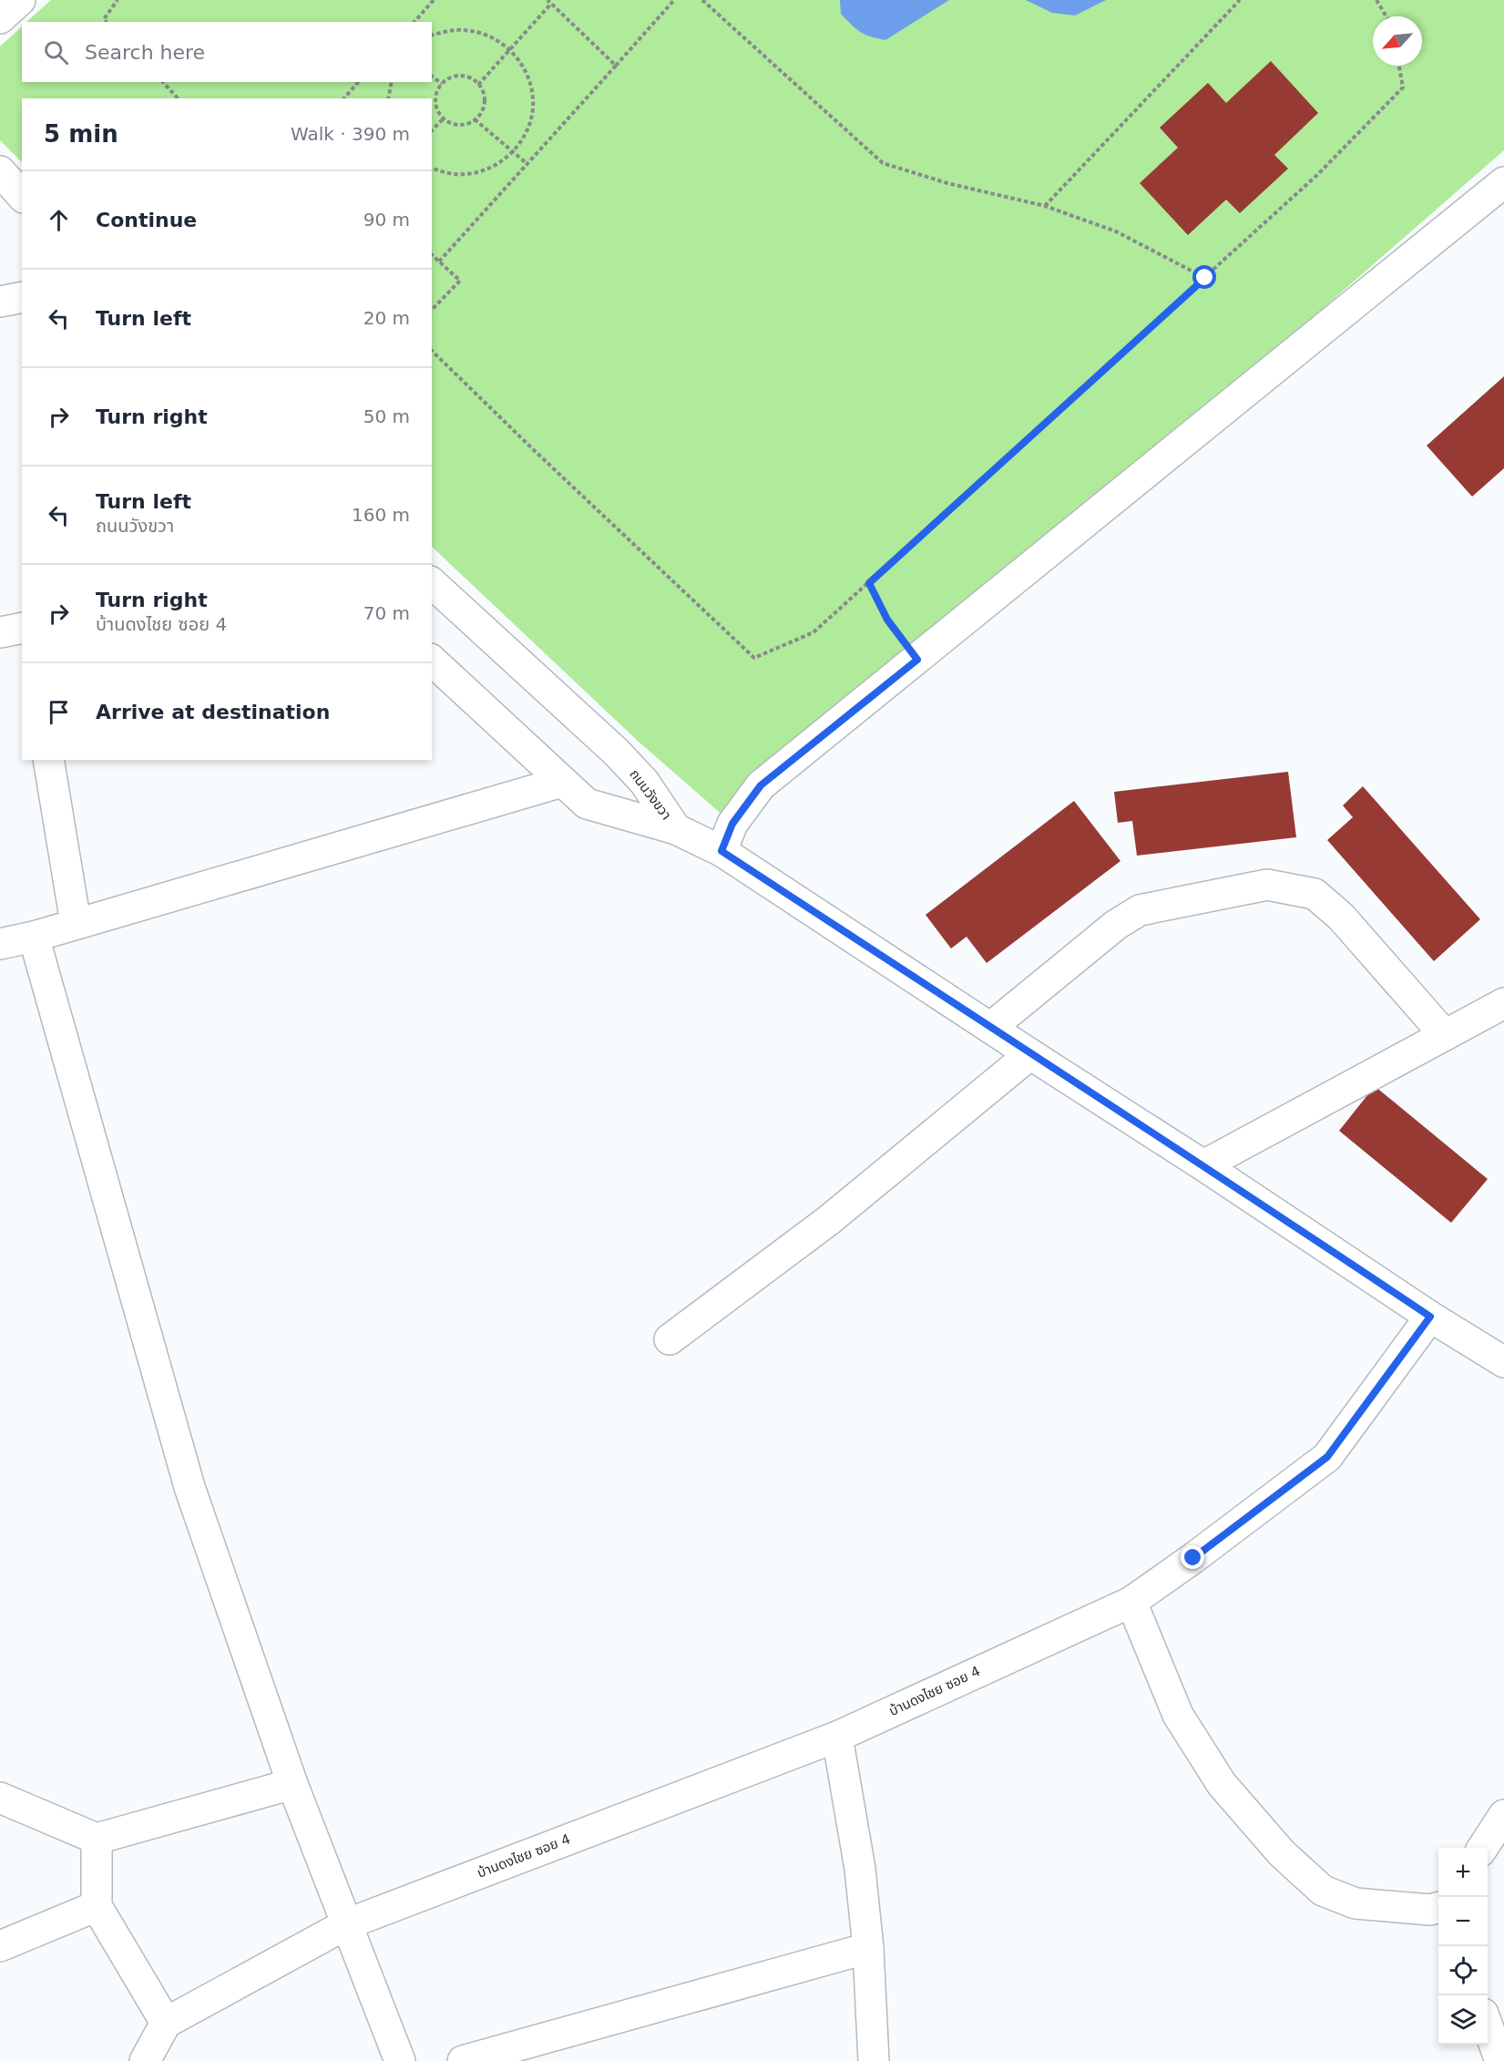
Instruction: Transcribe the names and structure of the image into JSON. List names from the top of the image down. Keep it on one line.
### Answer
{"streets":{"street":["ถนนวังขวา","บ้านดงไชย ซอย 4"]},"crossings":[["ถนนวังขวา","บ้านดงไชย ซอย 4"]],"north":"bottom left","page":{"search":"Search here","heading":["5 min","Walk · 390 m"],"list":[["Continue","90 m"],["Turn left","20 m"],["Turn right","50 m"],["Turn left","ถนนวังขวา","160 m"],["Turn right","บ้านดงไชย ซอย 4","70 m"],"Arrive at destination"],"map_buttons":["+","−"]}}
